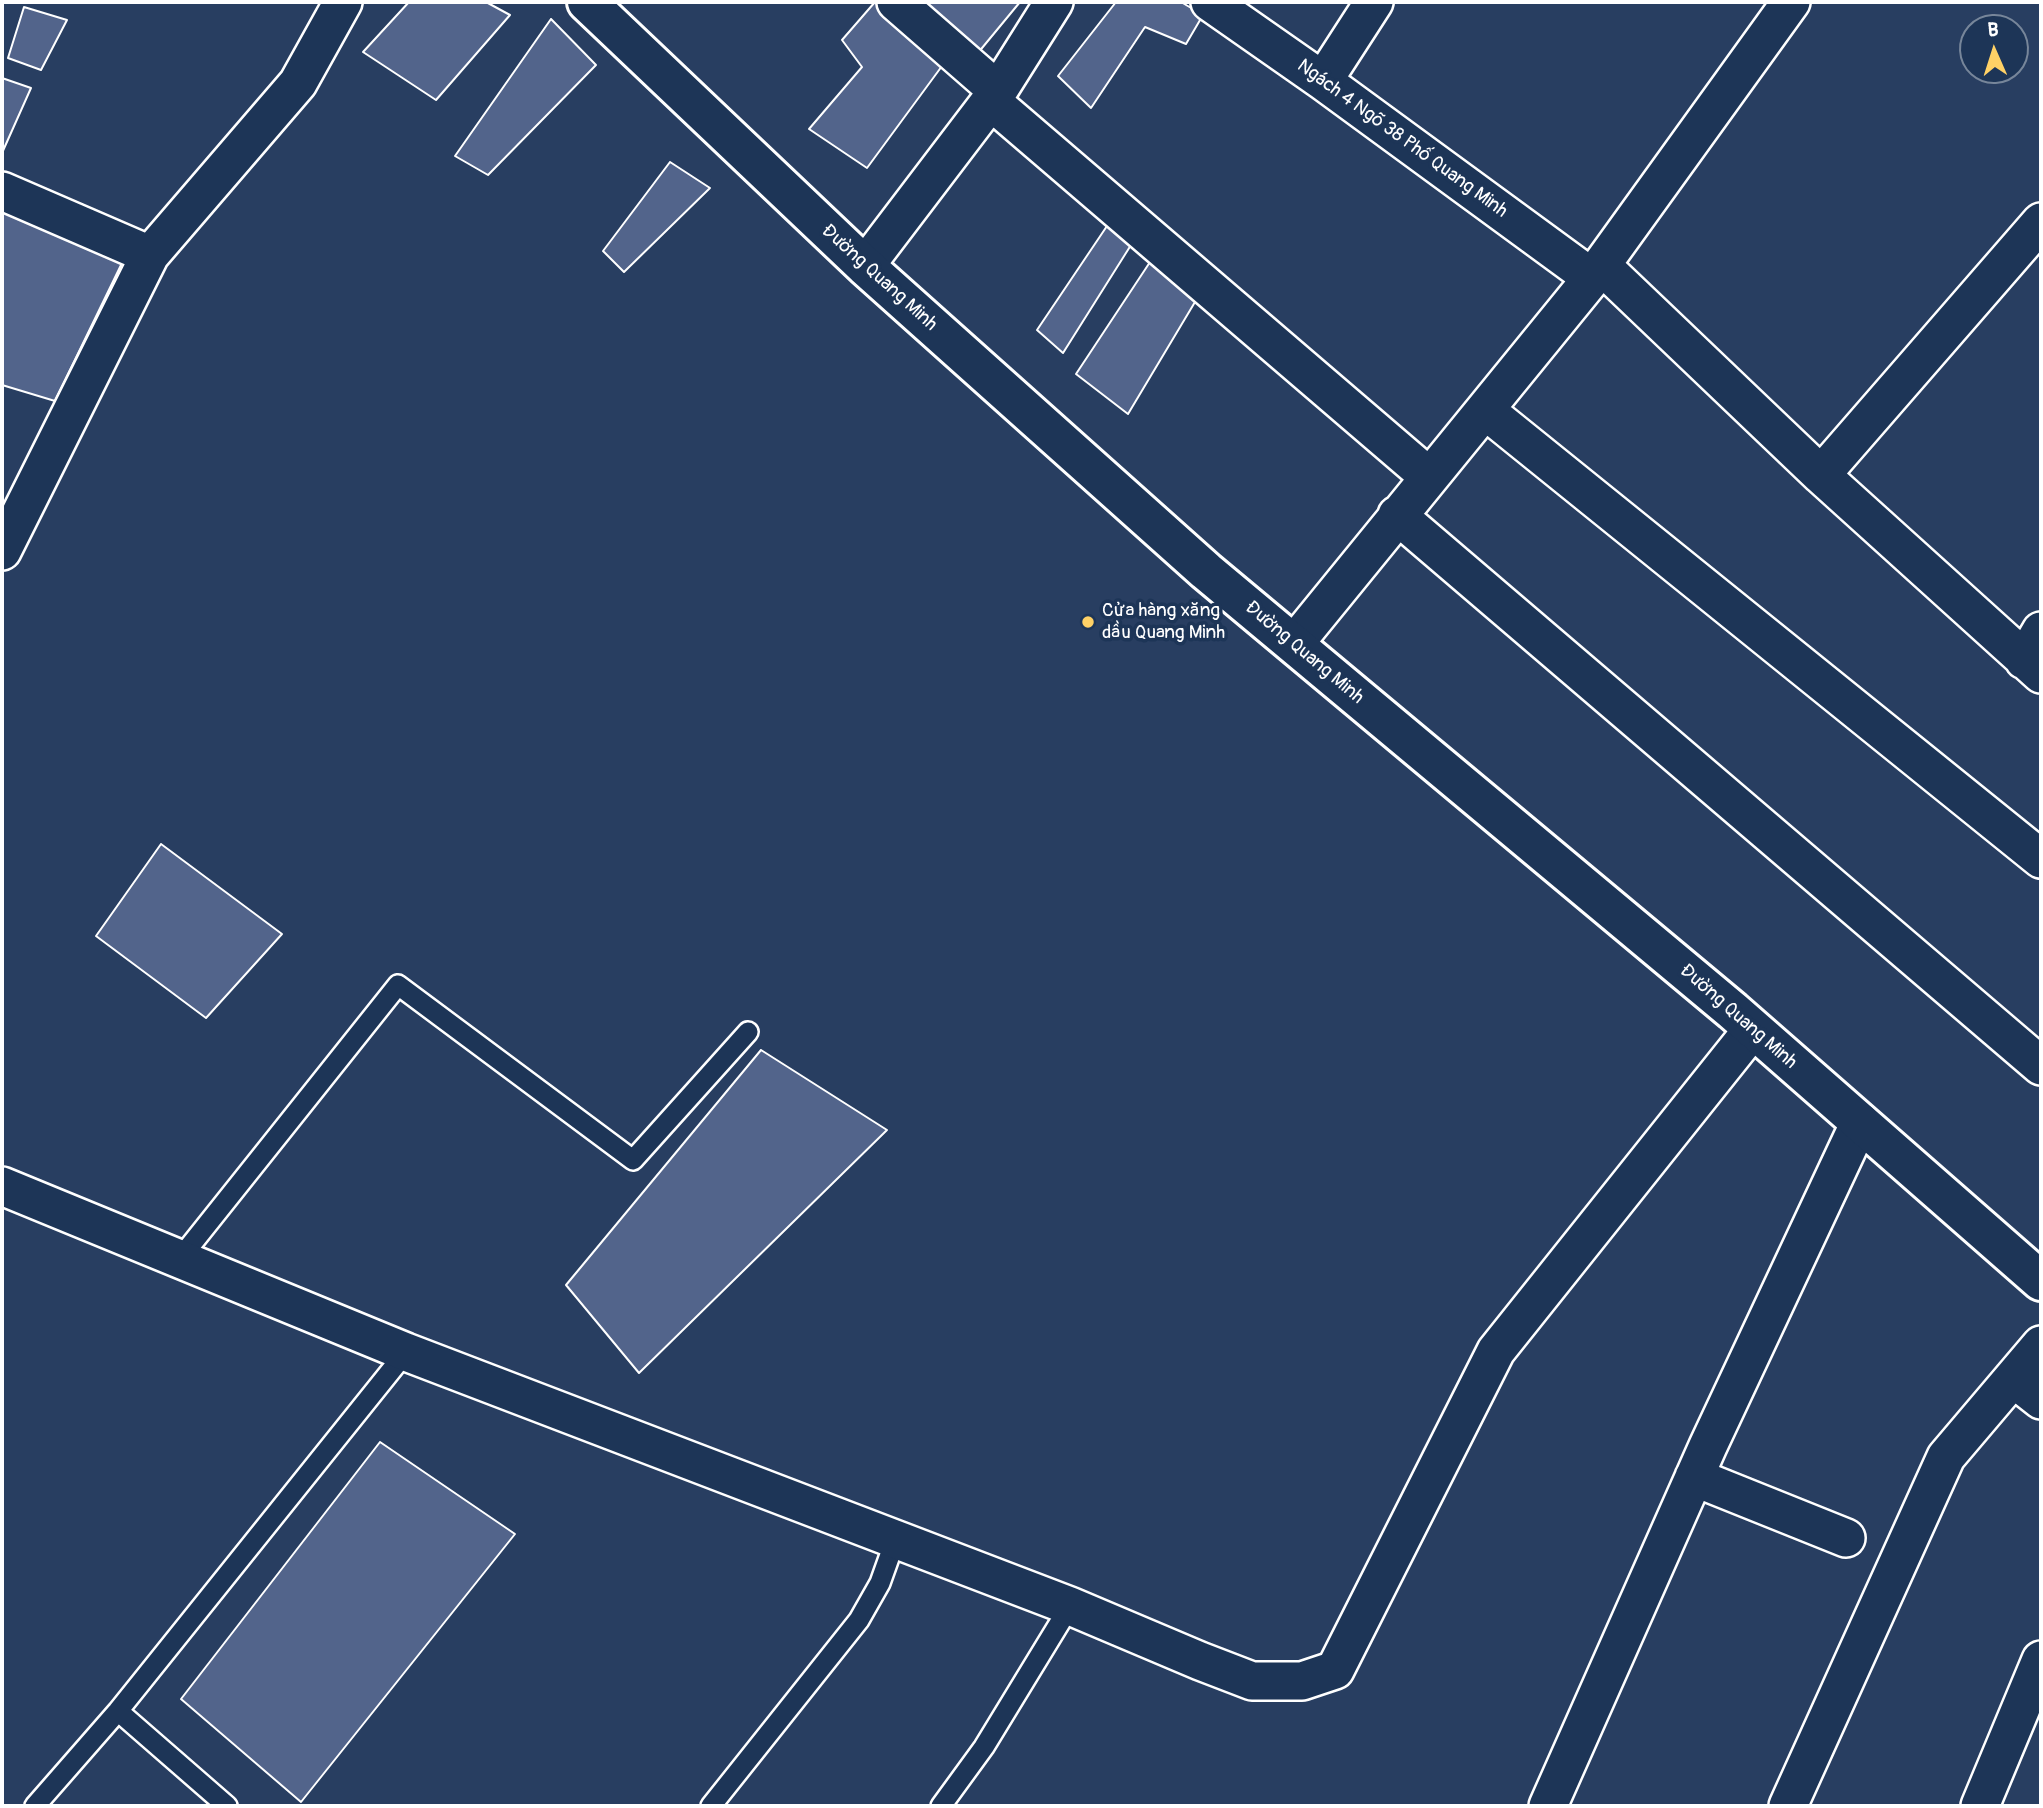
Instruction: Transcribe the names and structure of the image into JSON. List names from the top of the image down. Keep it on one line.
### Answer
{"streets":{"street":["Ngách 4 Ngõ 38 Phố Quang Minh","Đường Quang Minh"]},"places":["Cửa hàng xăng dầu Quang Minh"],"north":"top"}
